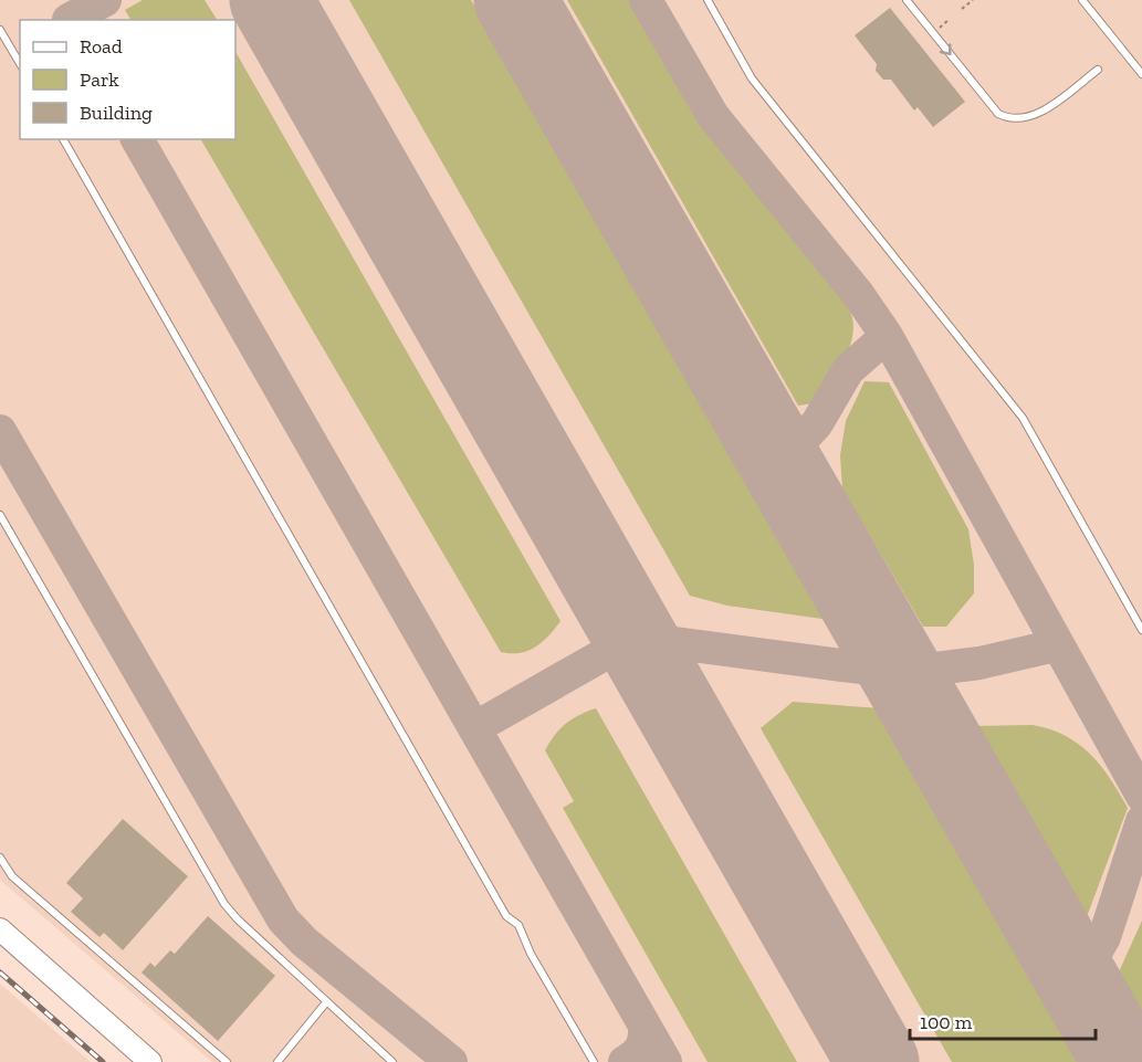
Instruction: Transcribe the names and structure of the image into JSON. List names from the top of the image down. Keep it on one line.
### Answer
{"legend":["Road","Park","Building"],"scale_bar":"100 m"}
